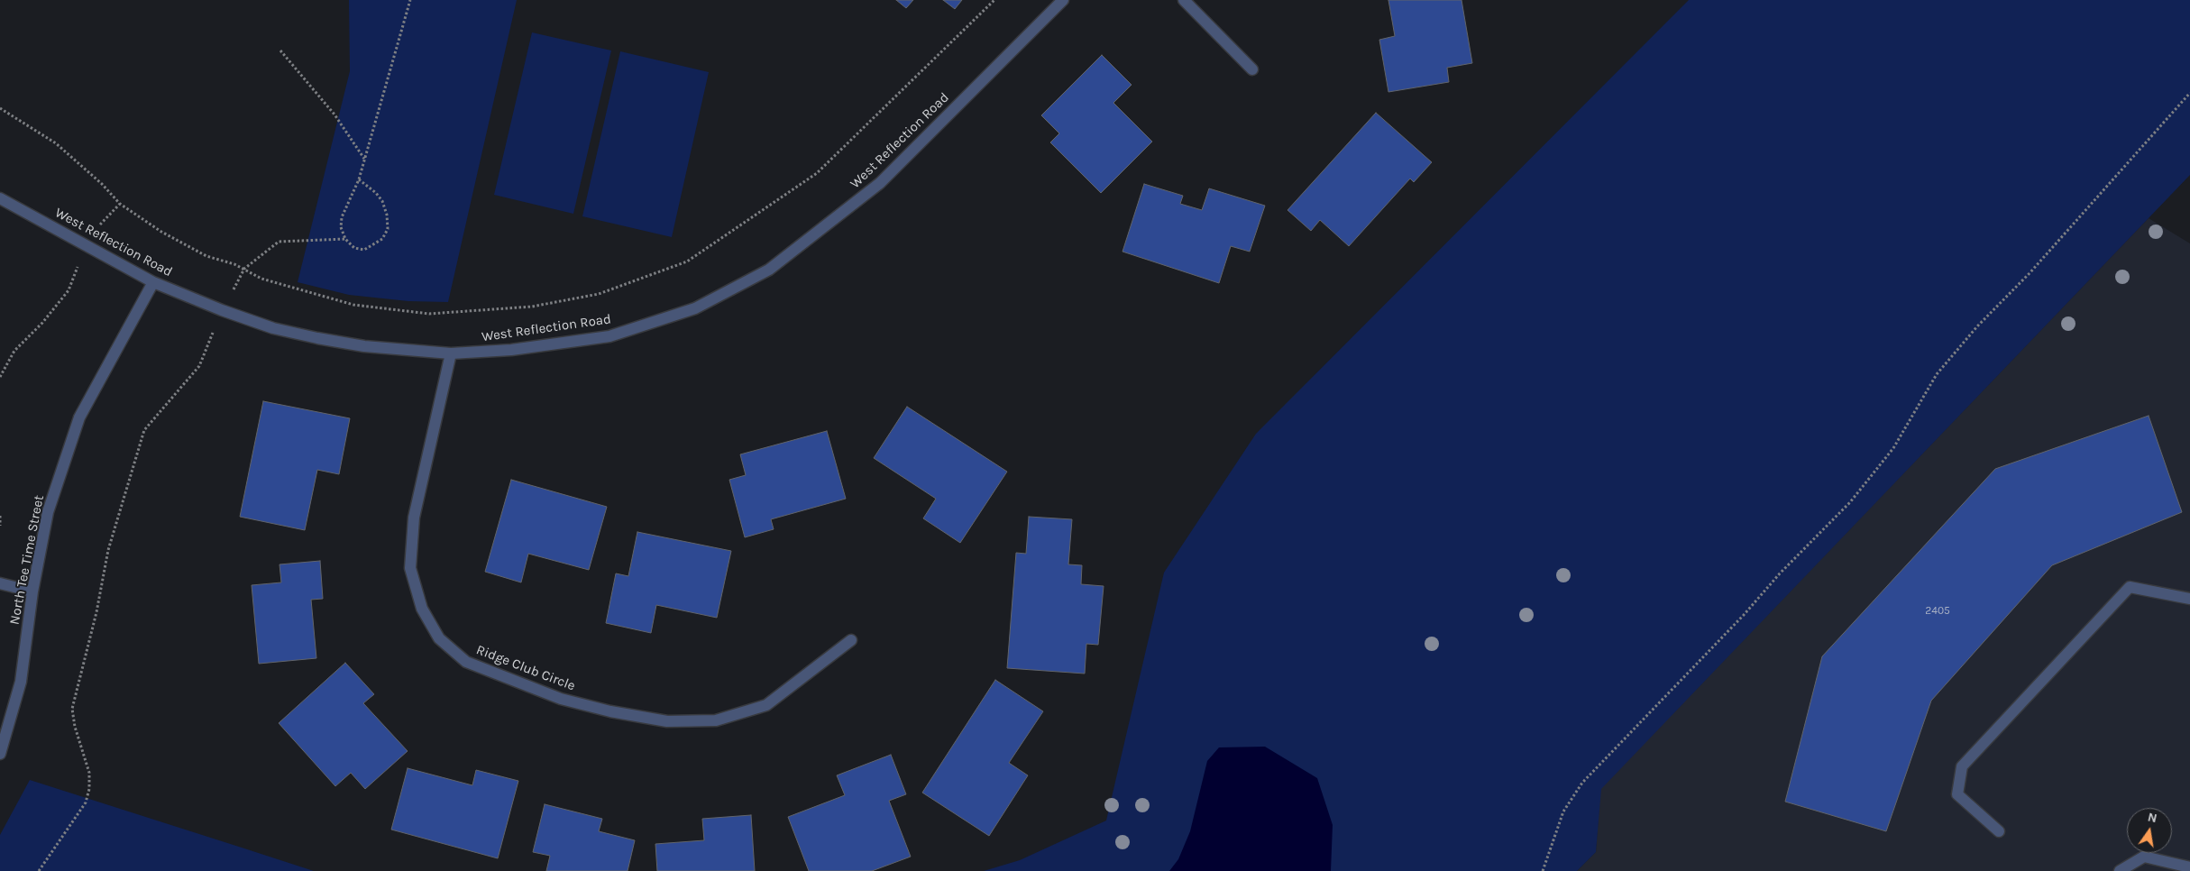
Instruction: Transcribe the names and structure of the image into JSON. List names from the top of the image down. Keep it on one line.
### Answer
{"streets":{"street":["West Reflection Road","North Tee Time Street","Ridge Club Circle"]},"crossings":[["West Reflection Road","North Tee Time Street"],["West Reflection Road","Ridge Club Circle"]],"house_numbers":["2405"],"north":"top"}
